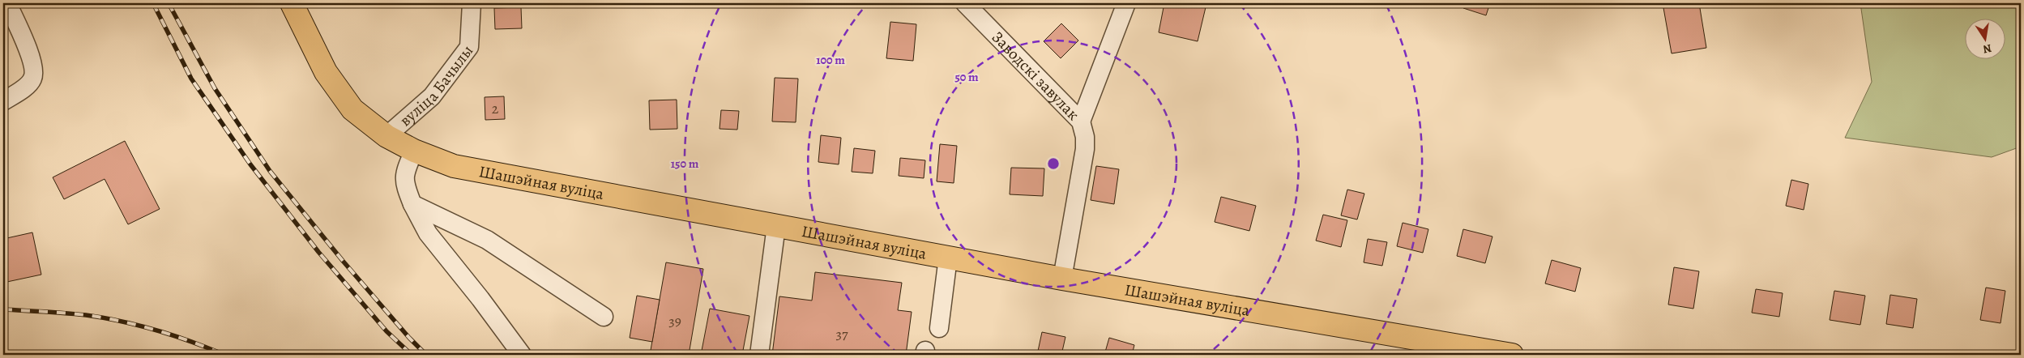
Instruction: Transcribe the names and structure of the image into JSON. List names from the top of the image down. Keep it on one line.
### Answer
{"streets":{"main road":["Шашэйная вуліца"],"street":["Заводскі завулак","вуліца Бачылы"]},"crossings":[["Заводскі завулак","Шашэйная вуліца"],["вуліца Бачылы","Шашэйная вуліца"]],"house_numbers":["2","39","37"],"north":"bottom","rings":["100 m","50 m","150 m"]}
